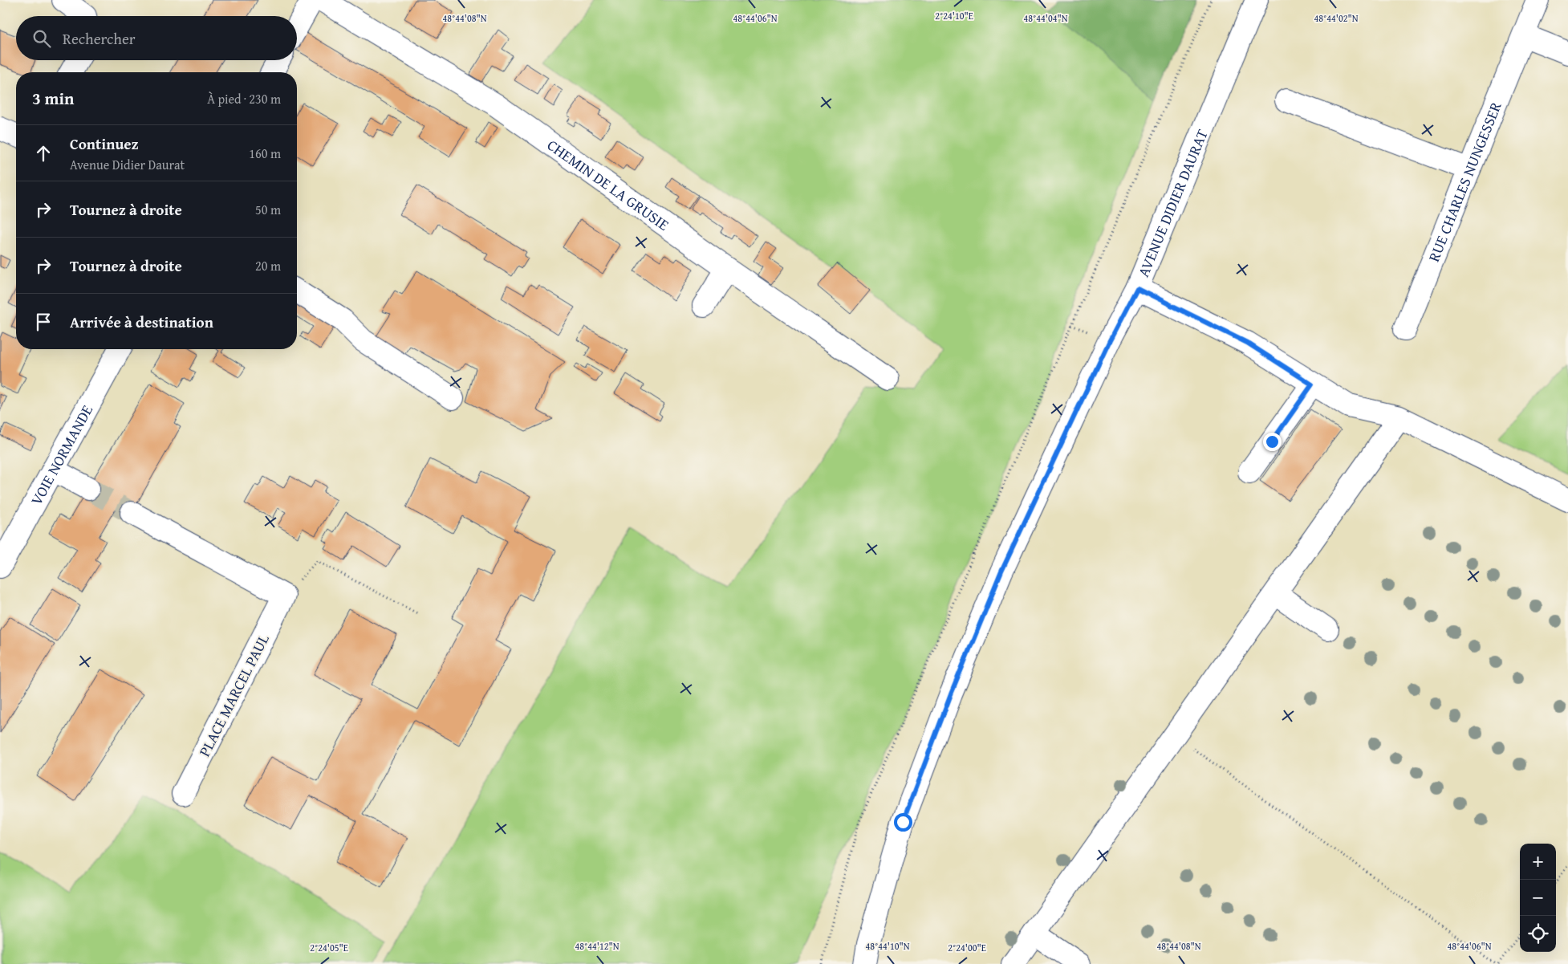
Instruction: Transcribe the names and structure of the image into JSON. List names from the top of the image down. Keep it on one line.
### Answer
{"streets":{"street":["RUE CHARLES NUNGESSER","CHEMIN DE LA GRUSIE","AVENUE DIDIER DAURAT","VOIE NORMANDE","PLACE MARCEL PAUL"]},"page":{"search":"Rechercher","heading":["3 min","À pied · 230 m"],"list":[["Continuez","Avenue Didier Daurat","160 m"],["Tournez à droite","50 m"],["Tournez à droite","20 m"],"Arrivée à destination"],"map_buttons":["+","−"]},"coordinates":["2°24'10\"E","48°44'08\"N","48°44'06\"N","48°44'04\"N","48°44'02\"N","48°44'12\"N","48°44'10\"N","2°24'05\"E","2°24'00\"E"]}
